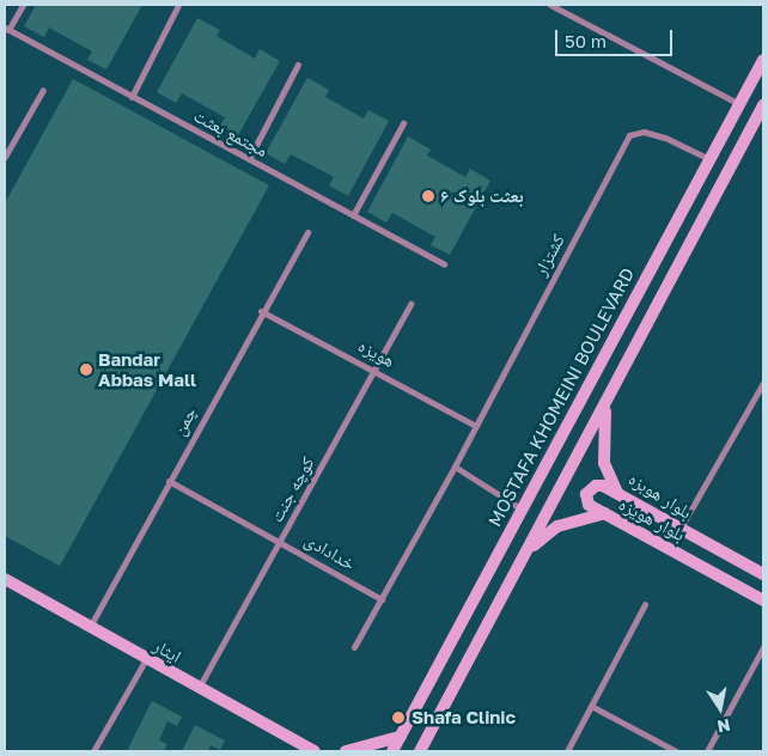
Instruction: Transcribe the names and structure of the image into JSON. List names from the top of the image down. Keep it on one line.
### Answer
{"streets":{"main road":["MOSTAFA KHOMEINI BOULEVARD","بلوار هوبزه","بلوار هویزه","ایثار"],"street":["مجتمع بعثت","کشتزار","هویزه","چمن","کوچه جنت","خدادادی"]},"crossings":[["کشتزار","هویزه"],["کشتزار","MOSTAFA KHOMEINI BOULEVARD"],["کشتزار","خدادادی"],["هویزه","چمن"],["هویزه","کوچه جنت"],["چمن","خدادادی"],["چمن","ایثار"],["کوچه جنت","خدادادی"],["کوچه جنت","ایثار"]],"places":["بعثت بلوک ۶","Bandar Abbas Mall","Shafa Clinic"],"scale_bar":"50 m","north":"bottom"}
